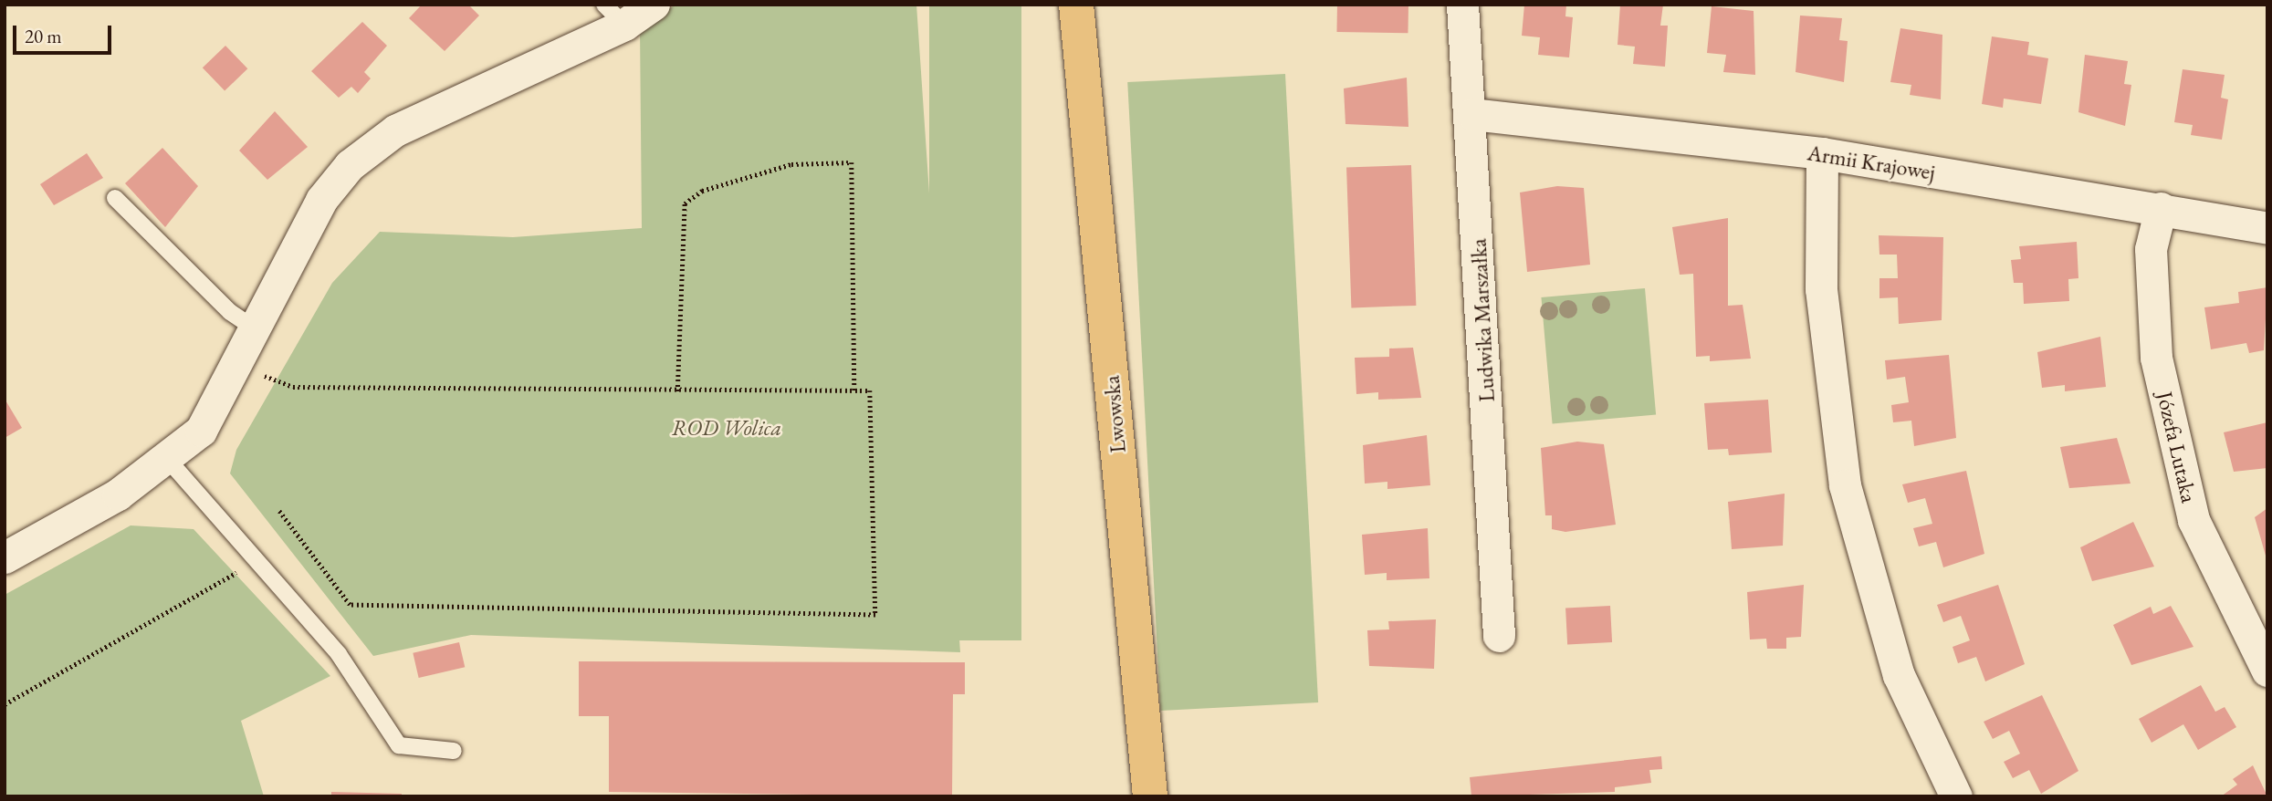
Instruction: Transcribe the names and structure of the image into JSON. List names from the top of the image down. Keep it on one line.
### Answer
{"streets":{"main road":["Lwowska"],"street":["Armii Krajowej","Ludwika Marszałka","Józefa Lutaka"]},"crossings":[["Armii Krajowej","Ludwika Marszałka"],["Armii Krajowej","Józefa Lutaka"]],"parks":["ROD Wolica"],"scale_bar":"20 m"}
